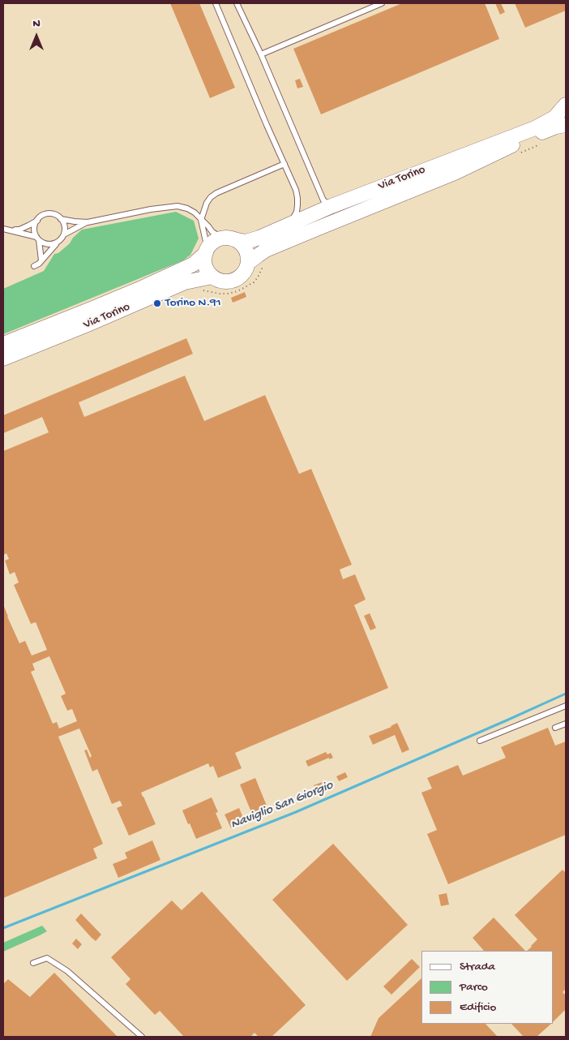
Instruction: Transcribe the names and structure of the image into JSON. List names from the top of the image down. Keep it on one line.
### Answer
{"streets":{"main road":["Via Torino"]},"water":["Naviglio San Giorgio"],"places":["Torino N.91"],"legend":["Strada","Parco","Edificio"],"north":"top"}
